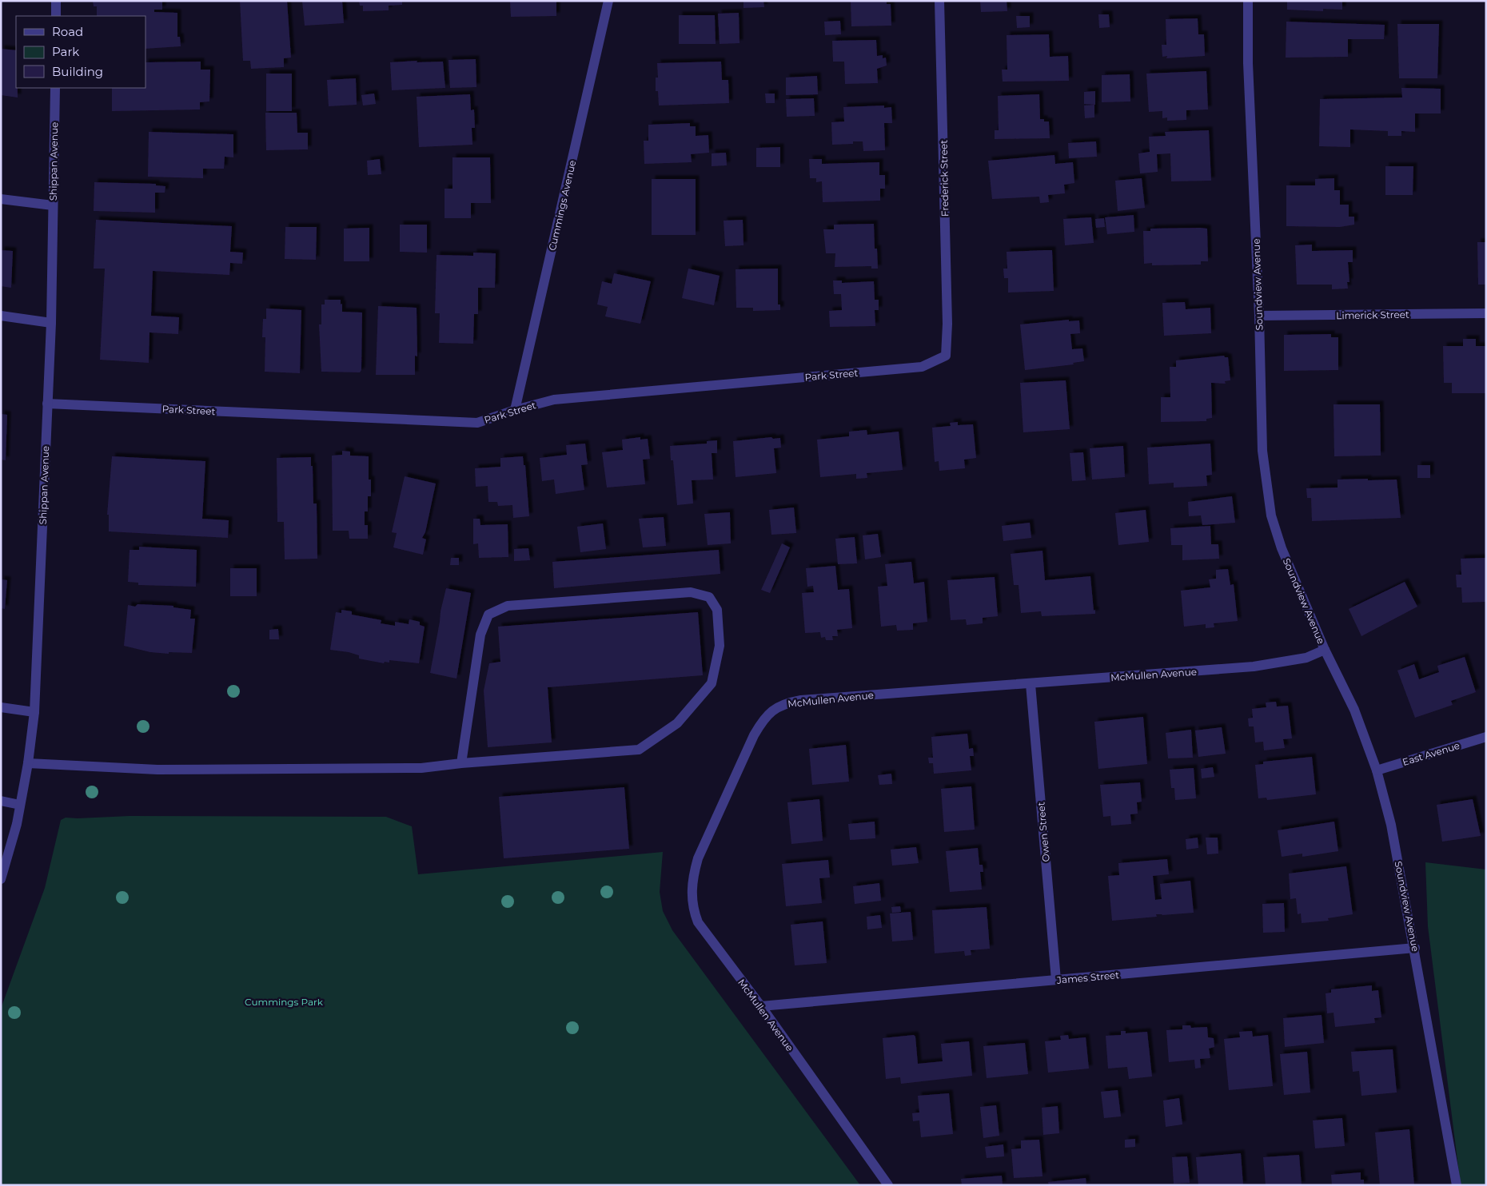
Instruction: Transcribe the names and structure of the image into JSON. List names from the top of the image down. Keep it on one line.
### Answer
{"streets":{"street":["Shippan Avenue","Frederick Street","Cummings Avenue","Soundview Avenue","Limerick Street","Park Street","McMullen Avenue","East Avenue","Owen Street","James Street"]},"crossings":[["Shippan Avenue","Park Street"],["Frederick Street","Park Street"],["Cummings Avenue","Park Street"],["Soundview Avenue","Limerick Street"],["Soundview Avenue","McMullen Avenue"],["Soundview Avenue","East Avenue"],["Soundview Avenue","James Street"],["McMullen Avenue","Owen Street"],["McMullen Avenue","James Street"],["Owen Street","James Street"]],"parks":["Cummings Park"],"legend":["Road","Park","Building"]}
